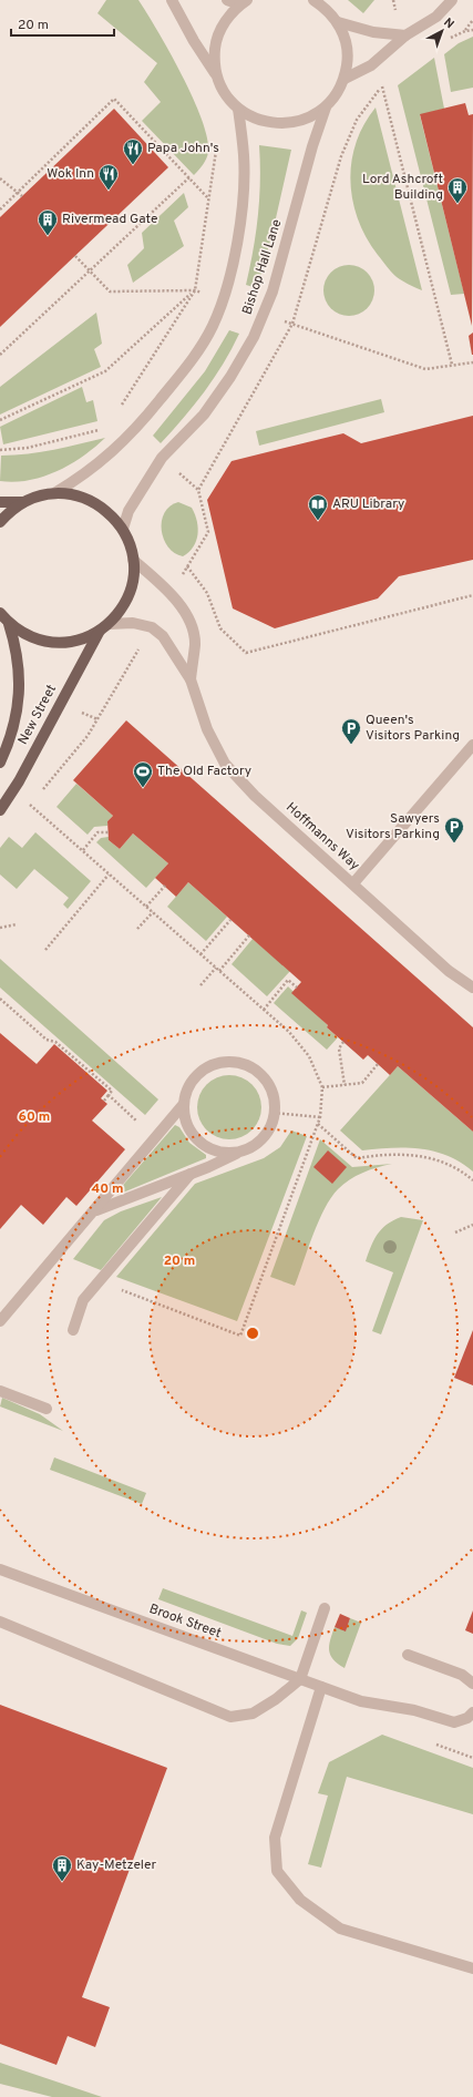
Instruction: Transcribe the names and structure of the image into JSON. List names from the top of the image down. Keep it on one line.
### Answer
{"streets":{"main road":["New Street"],"street":["Bishop Hall Lane","Hoffmanns Way","Brook Street"]},"places":{"restaurant":["Papa John's","Wok Inn"],"building":["Lord Ashcroft Building","Rivermead Gate","Kay-Metzeler"],"library":["ARU Library"],"parking":["Queen's Visitors Parking","Sawyers Visitors Parking"],"sports":["The Old Factory"]},"scale_bar":"20 m","north":"top right","rings":["60 m","40 m","20 m"]}
